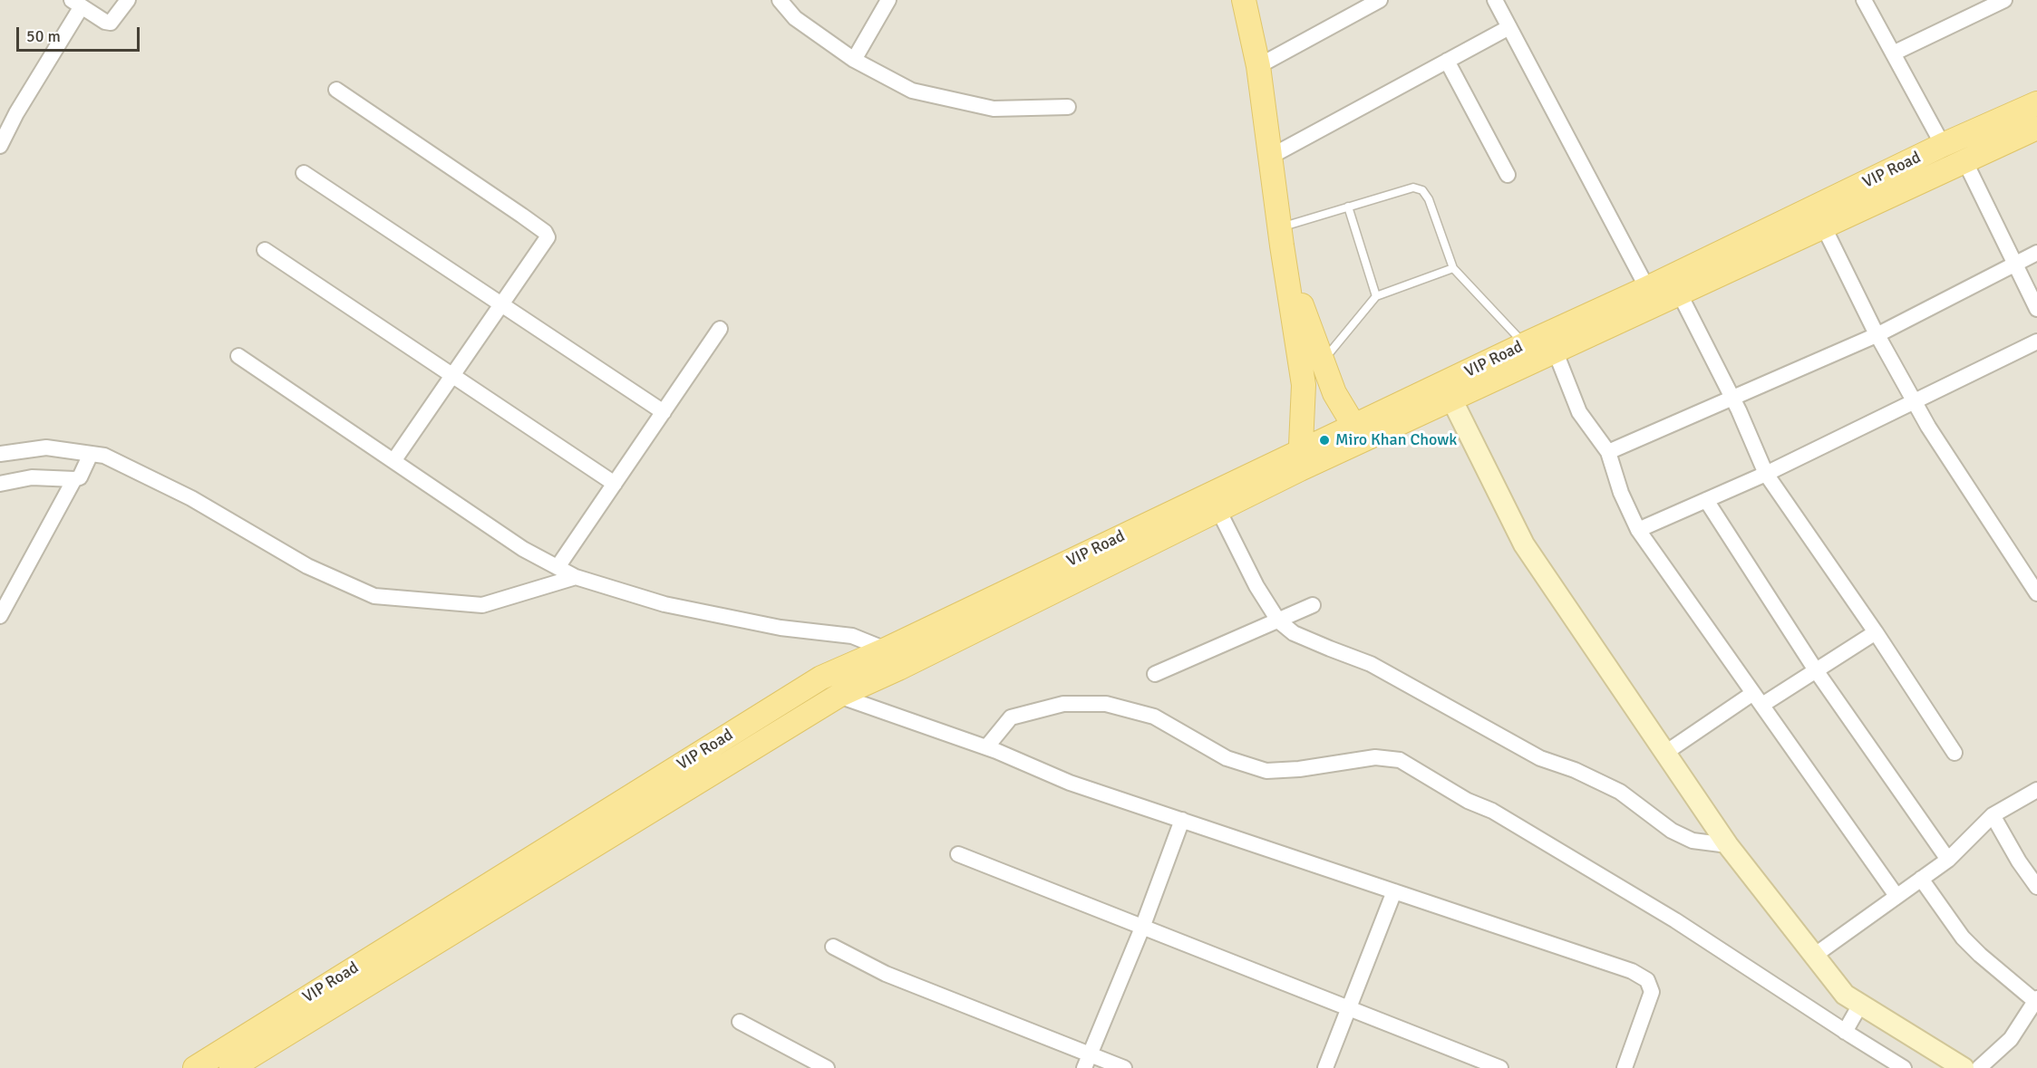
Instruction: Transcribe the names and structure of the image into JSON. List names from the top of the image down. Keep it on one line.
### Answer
{"streets":{"main road":["VIP Road"]},"places":["Miro Khan Chowk"],"scale_bar":"50 m"}
